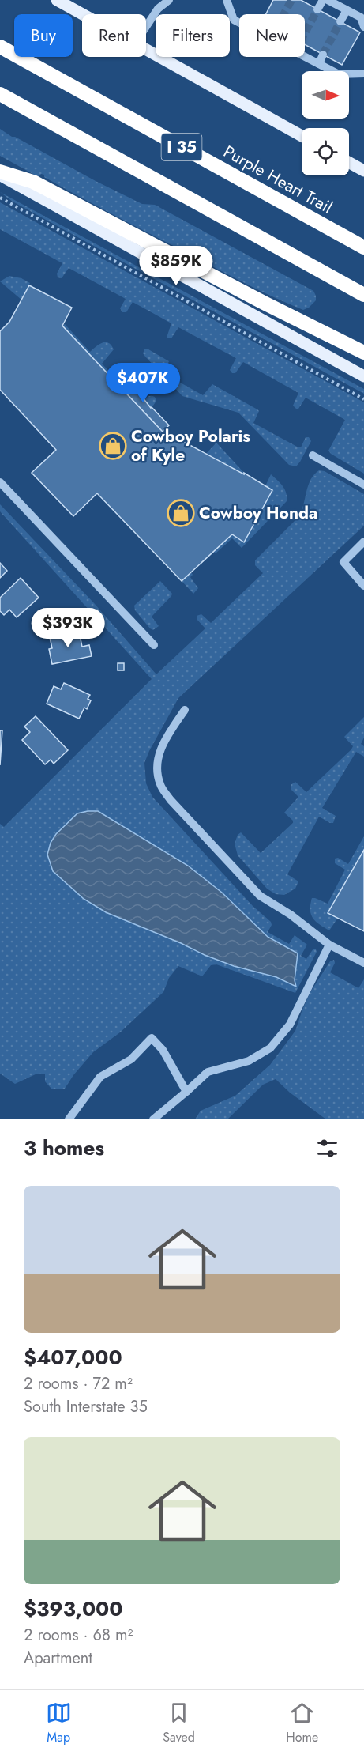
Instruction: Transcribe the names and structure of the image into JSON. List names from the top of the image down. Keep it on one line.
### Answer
{"streets":{"highway":["I 35","Purple Heart Trail"]},"places":{"shop":["Cowboy Polaris of Kyle","Cowboy Honda"]},"north":"right","page":{"chip":["Buy","Rent","Filters","New"],"price":["$859K","$407K","$393K"],"heading":"3 homes","list":[{"name":"$407,000","note":"2 rooms · 72 m² · South Interstate 35"},{"name":"$393,000","note":"2 rooms · 68 m² · Apartment"}],"tabs":["Map","Saved","Home"]}}
